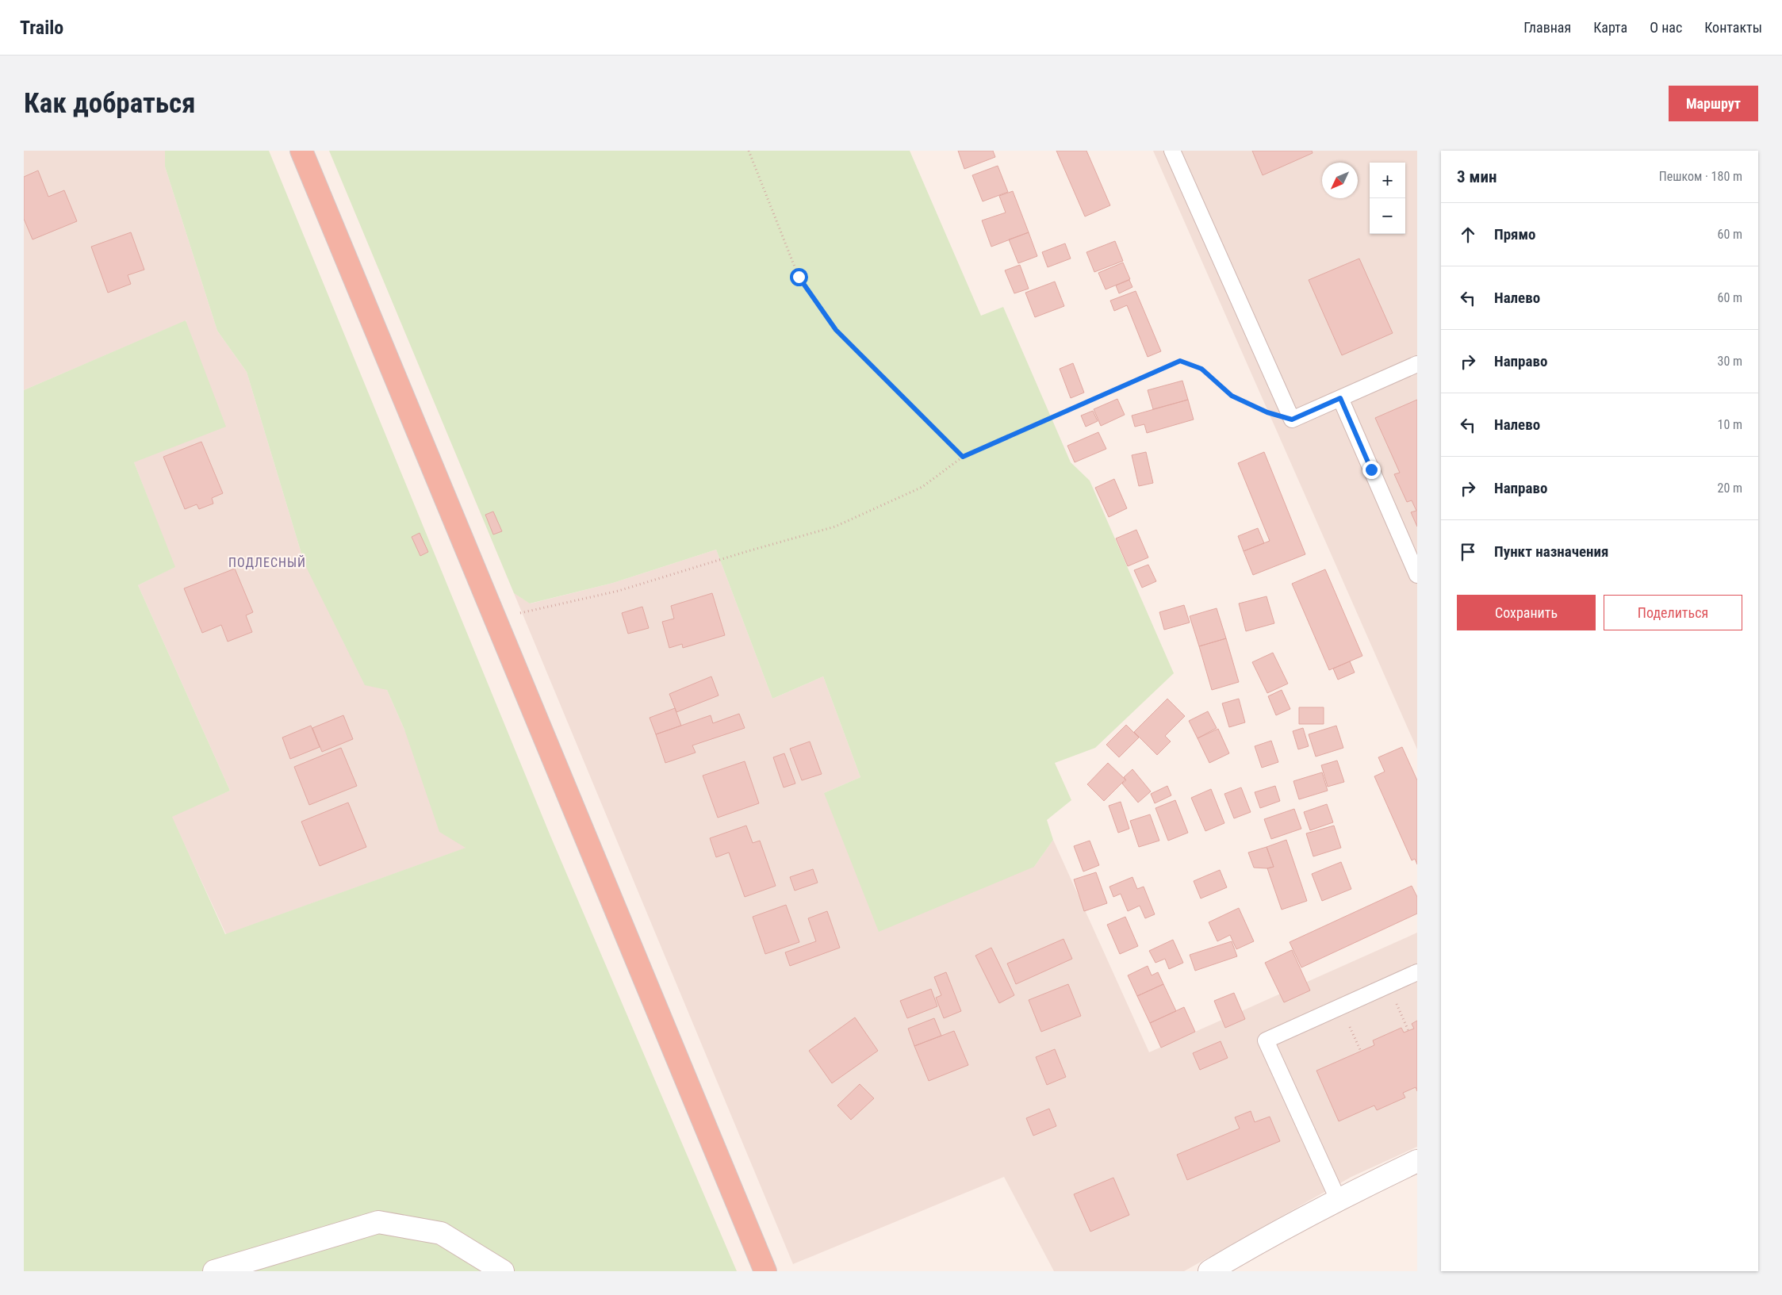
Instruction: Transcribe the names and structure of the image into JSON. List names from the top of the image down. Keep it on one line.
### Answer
{"districts":["ПОДЛЕСНЫЙ"],"north":"bottom left","page":{"header":"Trailo","nav":["Главная","Карта","О нас","Контакты"],"buttons":["Маршрут",["Сохранить","Поделиться"]],"title":"Как добраться","heading":["3 мин","Пешком · 180 m"],"map_buttons":["+","−"],"list":[["Прямо","60 m"],["Налево","60 m"],["Направо","30 m"],["Налево","10 m"],["Направо","20 m"],"Пункт назначения"]}}
